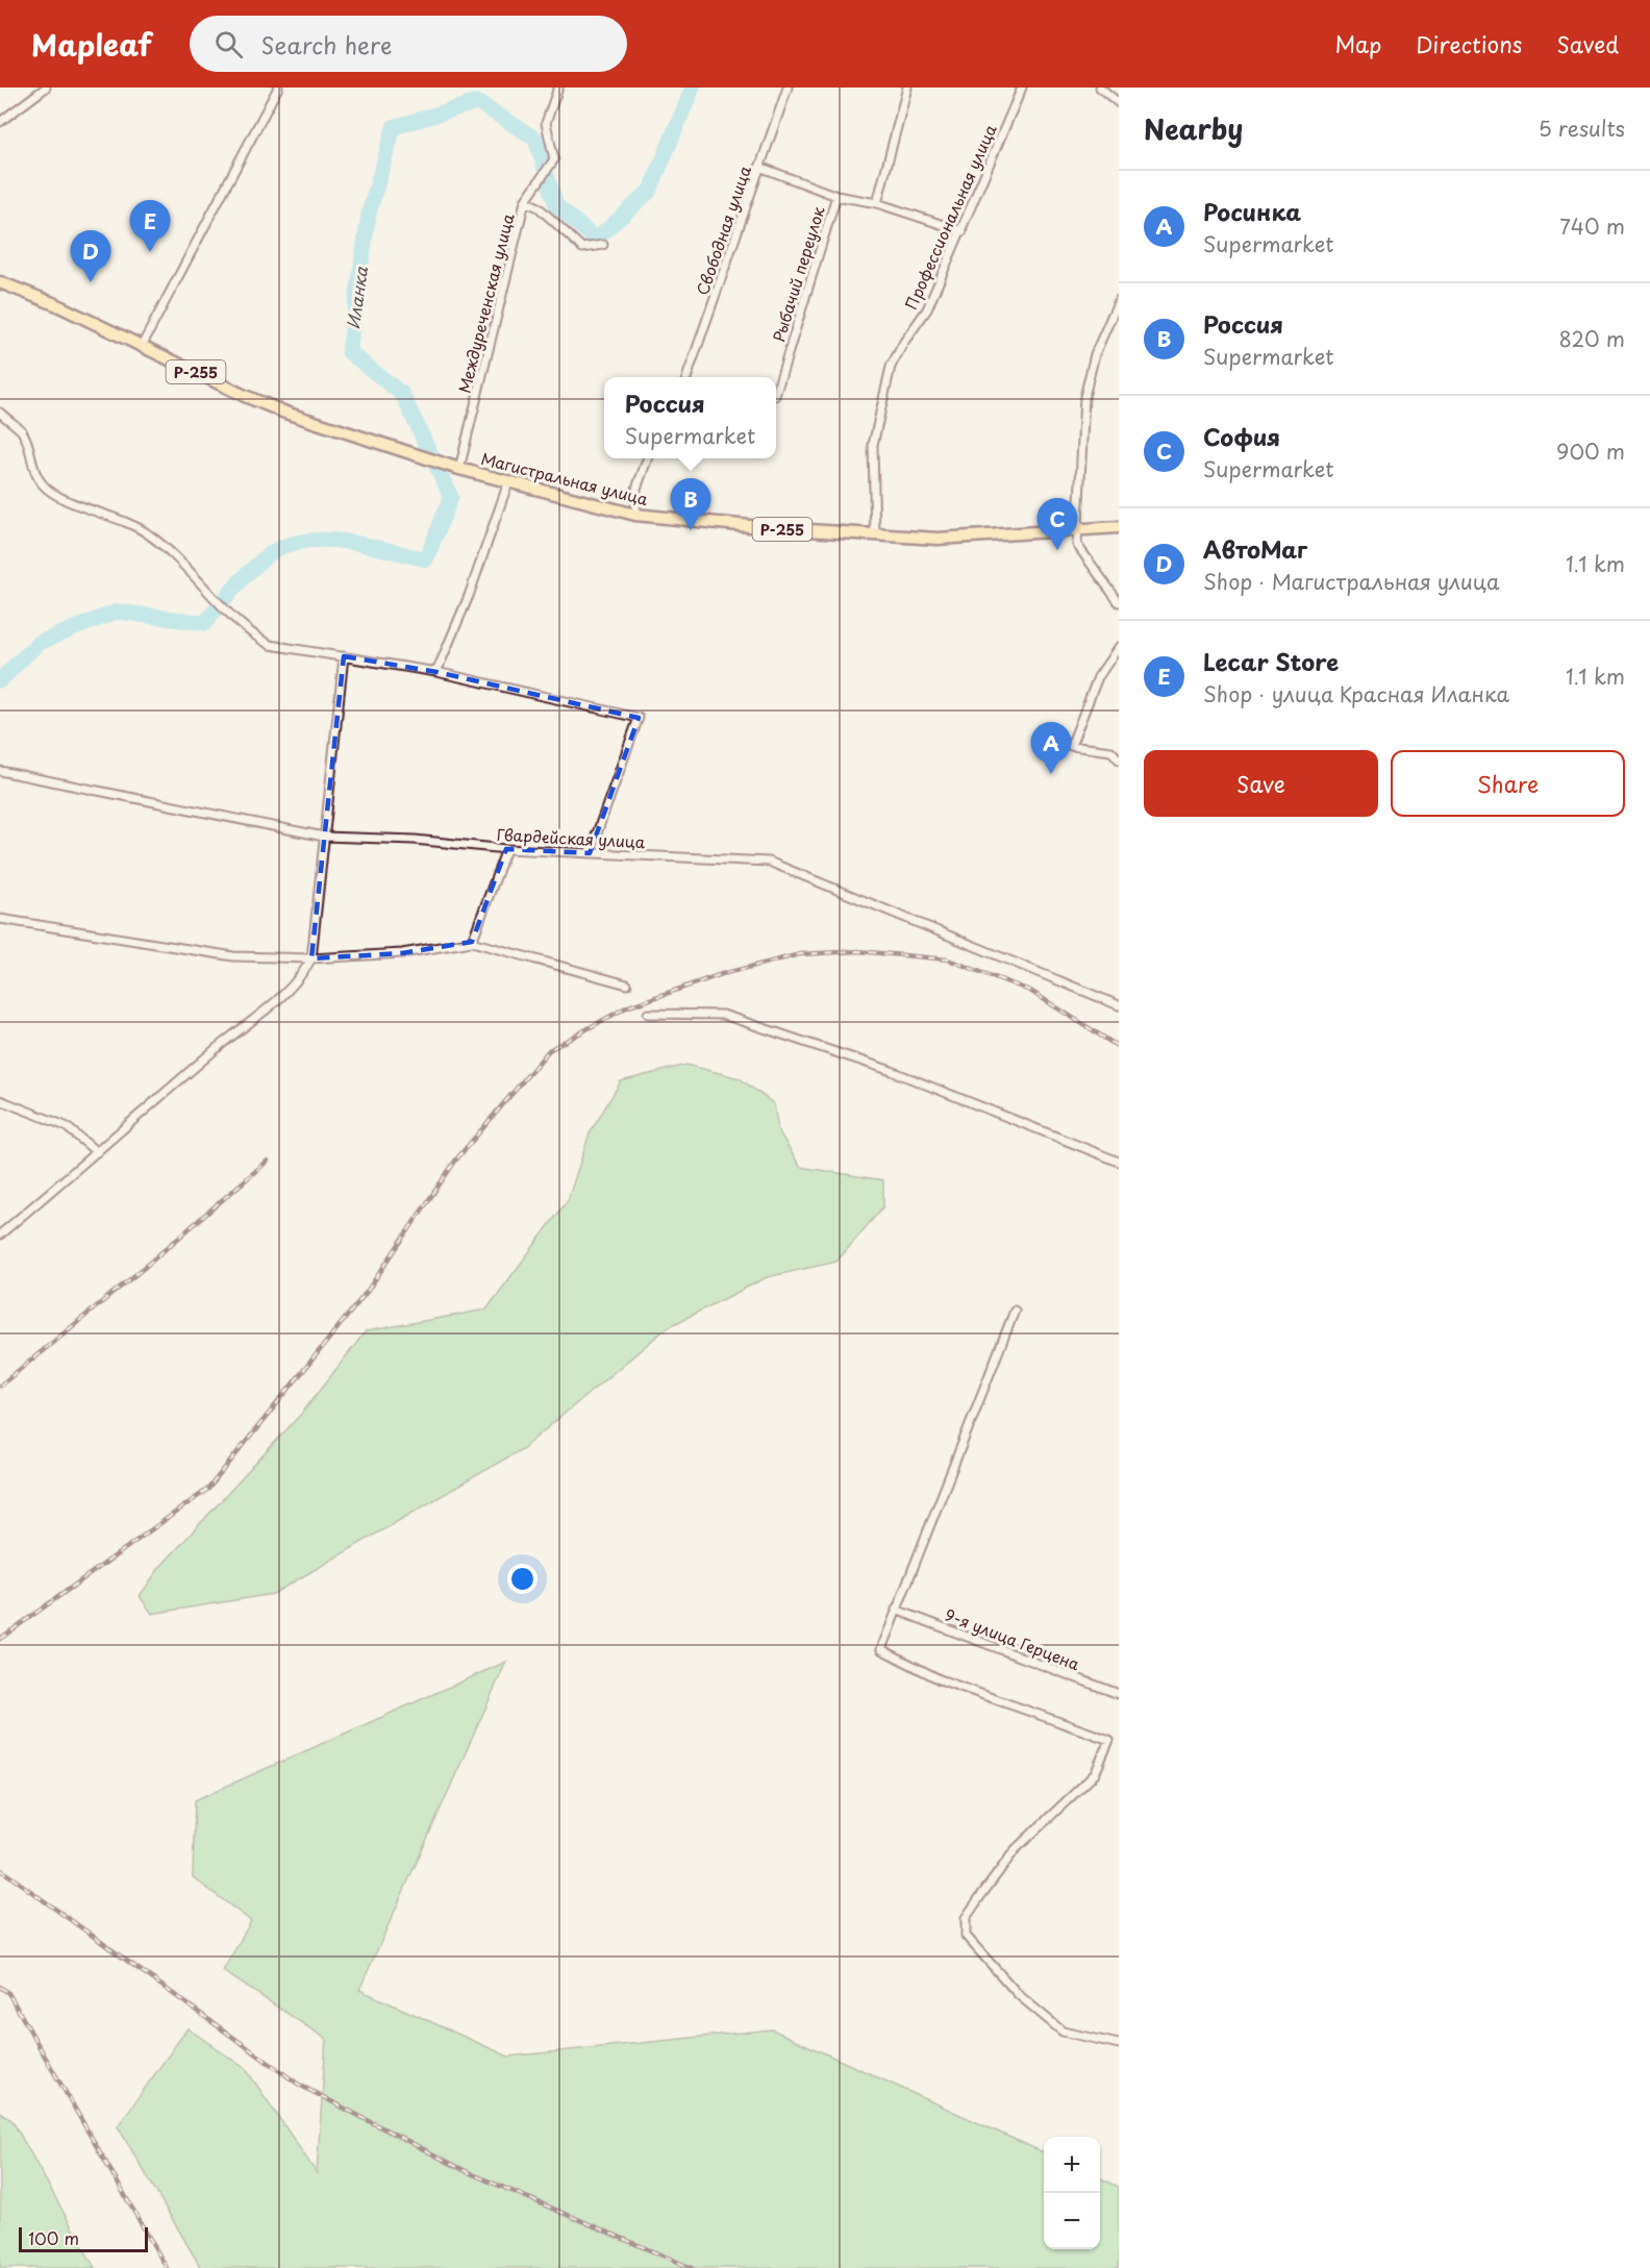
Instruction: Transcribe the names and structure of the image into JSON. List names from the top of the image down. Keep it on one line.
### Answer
{"streets":{"main road":["Р-255","Магистральная улица"],"street":["Профессиональная улица","Свободная улица","Рыбачий переулок","Междуреченская улица","Гвардейская улица","9-я улица Герцена"]},"crossings":[["Профессиональная улица","Магистральная улица"],["Междуреченская улица","Р-255"],["Междуреченская улица","Магистральная улица"],["Р-255","Магистральная улица"]],"water":["Иланка"],"scale_bar":"100 m","page":{"header":"Mapleaf","search":"Search here","nav":["Map","Directions","Saved"],"heading":["Nearby","5 results"],"list":[{"mark":"A","name":"Росинка","note":"Supermarket","value":"740 m"},{"mark":"B","name":"Россия","note":"Supermarket","value":"820 m"},{"mark":"C","name":"София","note":"Supermarket","value":"900 m"},{"mark":"D","name":"АвтоМаг","note":"Shop · Магистральная улица","value":"1.1 km"},{"mark":"E","name":"Lecar Store","note":"Shop · улица Красная Иланка","value":"1.1 km"}],"pins":["E","D","B","C","A"],"popup":["Россия","Supermarket"],"buttons":["Save","Share"],"map_buttons":["+","−"],"scale":"100 m"}}
